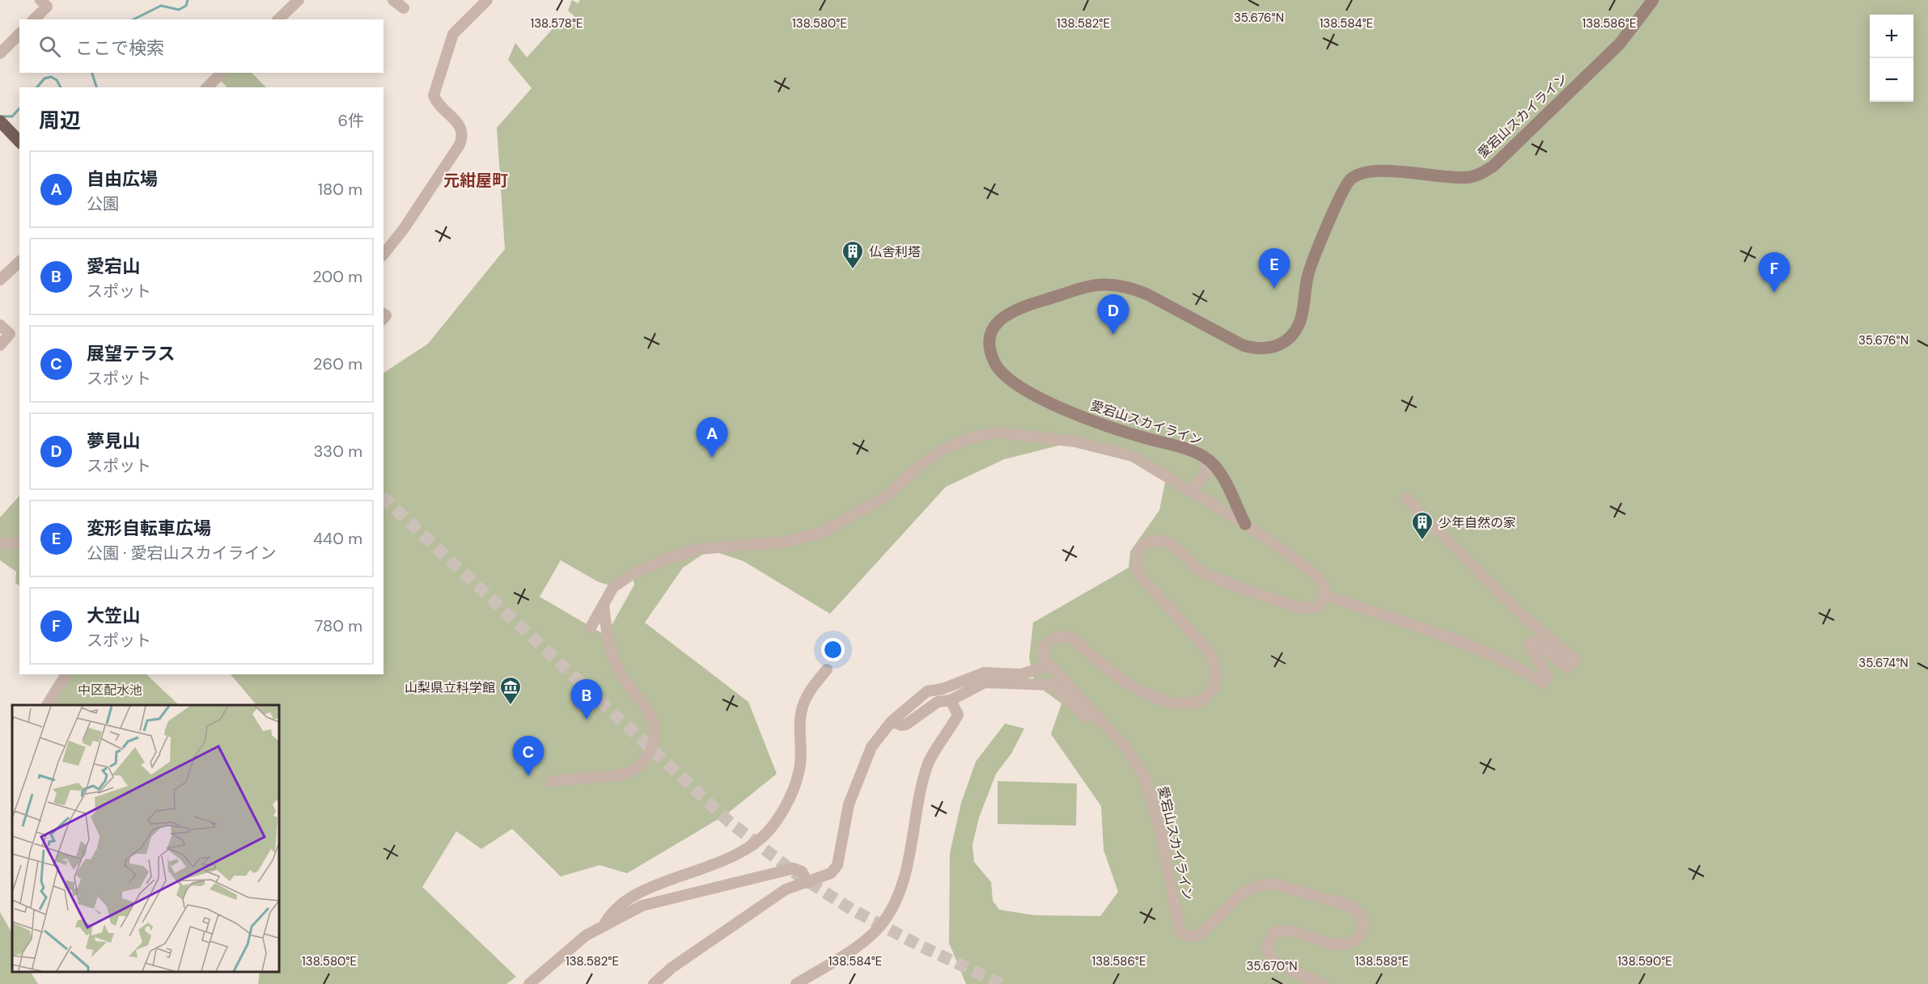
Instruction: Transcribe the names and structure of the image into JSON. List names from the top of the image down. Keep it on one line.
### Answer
{"streets":{"main road":["愛宕山スカイライン"]},"districts":["元紺屋町"],"parks":["中区配水池"],"places":{"building":["仏舎利塔","少年自然の家"],"museum":["山梨県立科学館"]},"page":{"map_buttons":["+","−"],"search":"ここで検索","heading":["周辺","6件"],"list":[{"mark":"A","name":"自由広場","note":"公園","value":"180 m"},{"mark":"B","name":"愛宕山","note":"スポット","value":"200 m"},{"mark":"C","name":"展望テラス","note":"スポット","value":"260 m"},{"mark":"D","name":"夢見山","note":"スポット","value":"330 m"},{"mark":"E","name":"変形自転車広場","note":"公園 · 愛宕山スカイライン","value":"440 m"},{"mark":"F","name":"大笠山","note":"スポット","value":"780 m"}],"pins":["E","F","D","A","B","C"]},"coordinates":["35.676°N","138.578°E","138.580°E","138.582°E","138.584°E","138.586°E","35.674°N","138.588°E","138.590°E","35.670°N"]}
